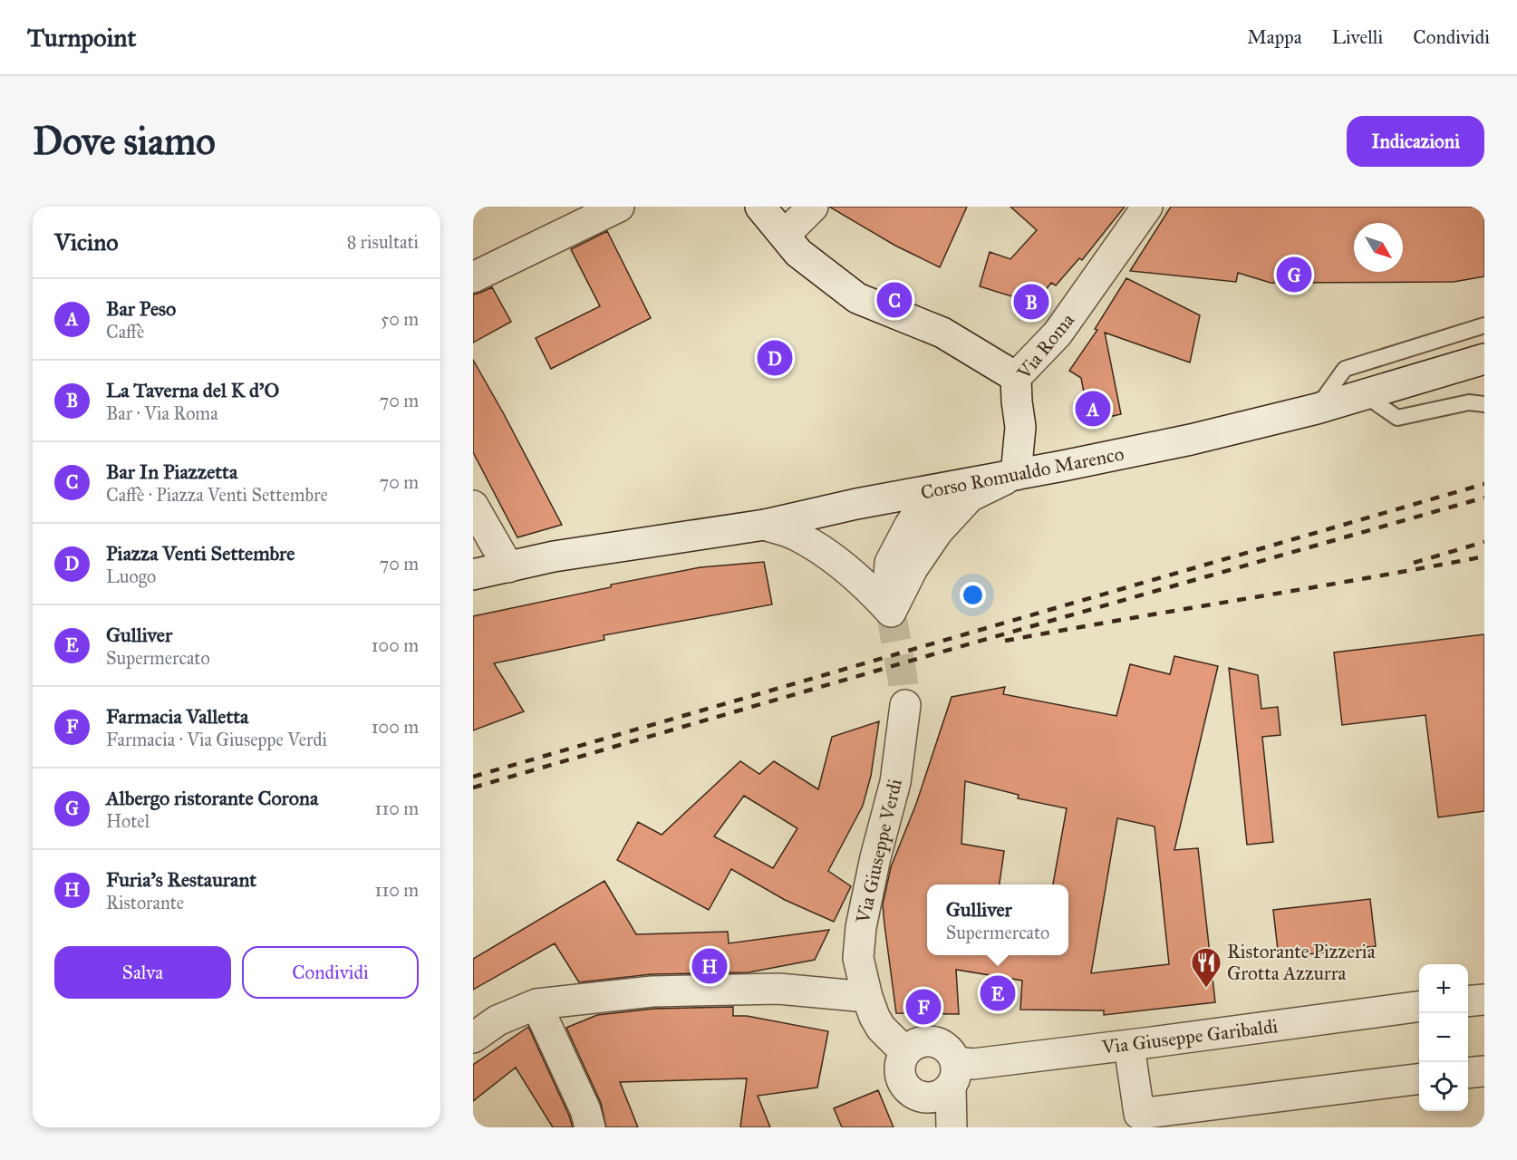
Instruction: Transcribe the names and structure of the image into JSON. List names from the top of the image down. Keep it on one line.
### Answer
{"streets":{"street":["Via Roma","Corso Romualdo Marenco","Via Giuseppe Verdi","Via Giuseppe Garibaldi"]},"crossings":[["Via Roma","Corso Romualdo Marenco"],["Via Giuseppe Verdi","Via Giuseppe Garibaldi"]],"places":{"restaurant":["Ristorante Pizzeria Grotta Azzurra"]},"north":"bottom right","page":{"header":"Turnpoint","nav":["Mappa","Livelli","Condividi"],"buttons":["Indicazioni",["Salva","Condividi"]],"title":"Dove siamo","heading":["Vicino","8 risultati"],"pins":["G","C","B","D","A","H","E","F"],"list":[{"mark":"A","name":"Bar Peso","note":"Caffè","value":"50 m"},{"mark":"B","name":"La Taverna del K d'O","note":"Bar · Via Roma","value":"70 m"},{"mark":"C","name":"Bar In Piazzetta","note":"Caffè · Piazza Venti Settembre","value":"70 m"},{"mark":"D","name":"Piazza Venti Settembre","note":"Luogo","value":"70 m"},{"mark":"E","name":"Gulliver","note":"Supermercato","value":"100 m"},{"mark":"F","name":"Farmacia Valletta","note":"Farmacia · Via Giuseppe Verdi","value":"100 m"},{"mark":"G","name":"Albergo ristorante Corona","note":"Hotel","value":"110 m"},{"mark":"H","name":"Furia's Restaurant","note":"Ristorante","value":"110 m"}],"popup":["Gulliver","Supermercato"],"map_buttons":["+","−"]}}
